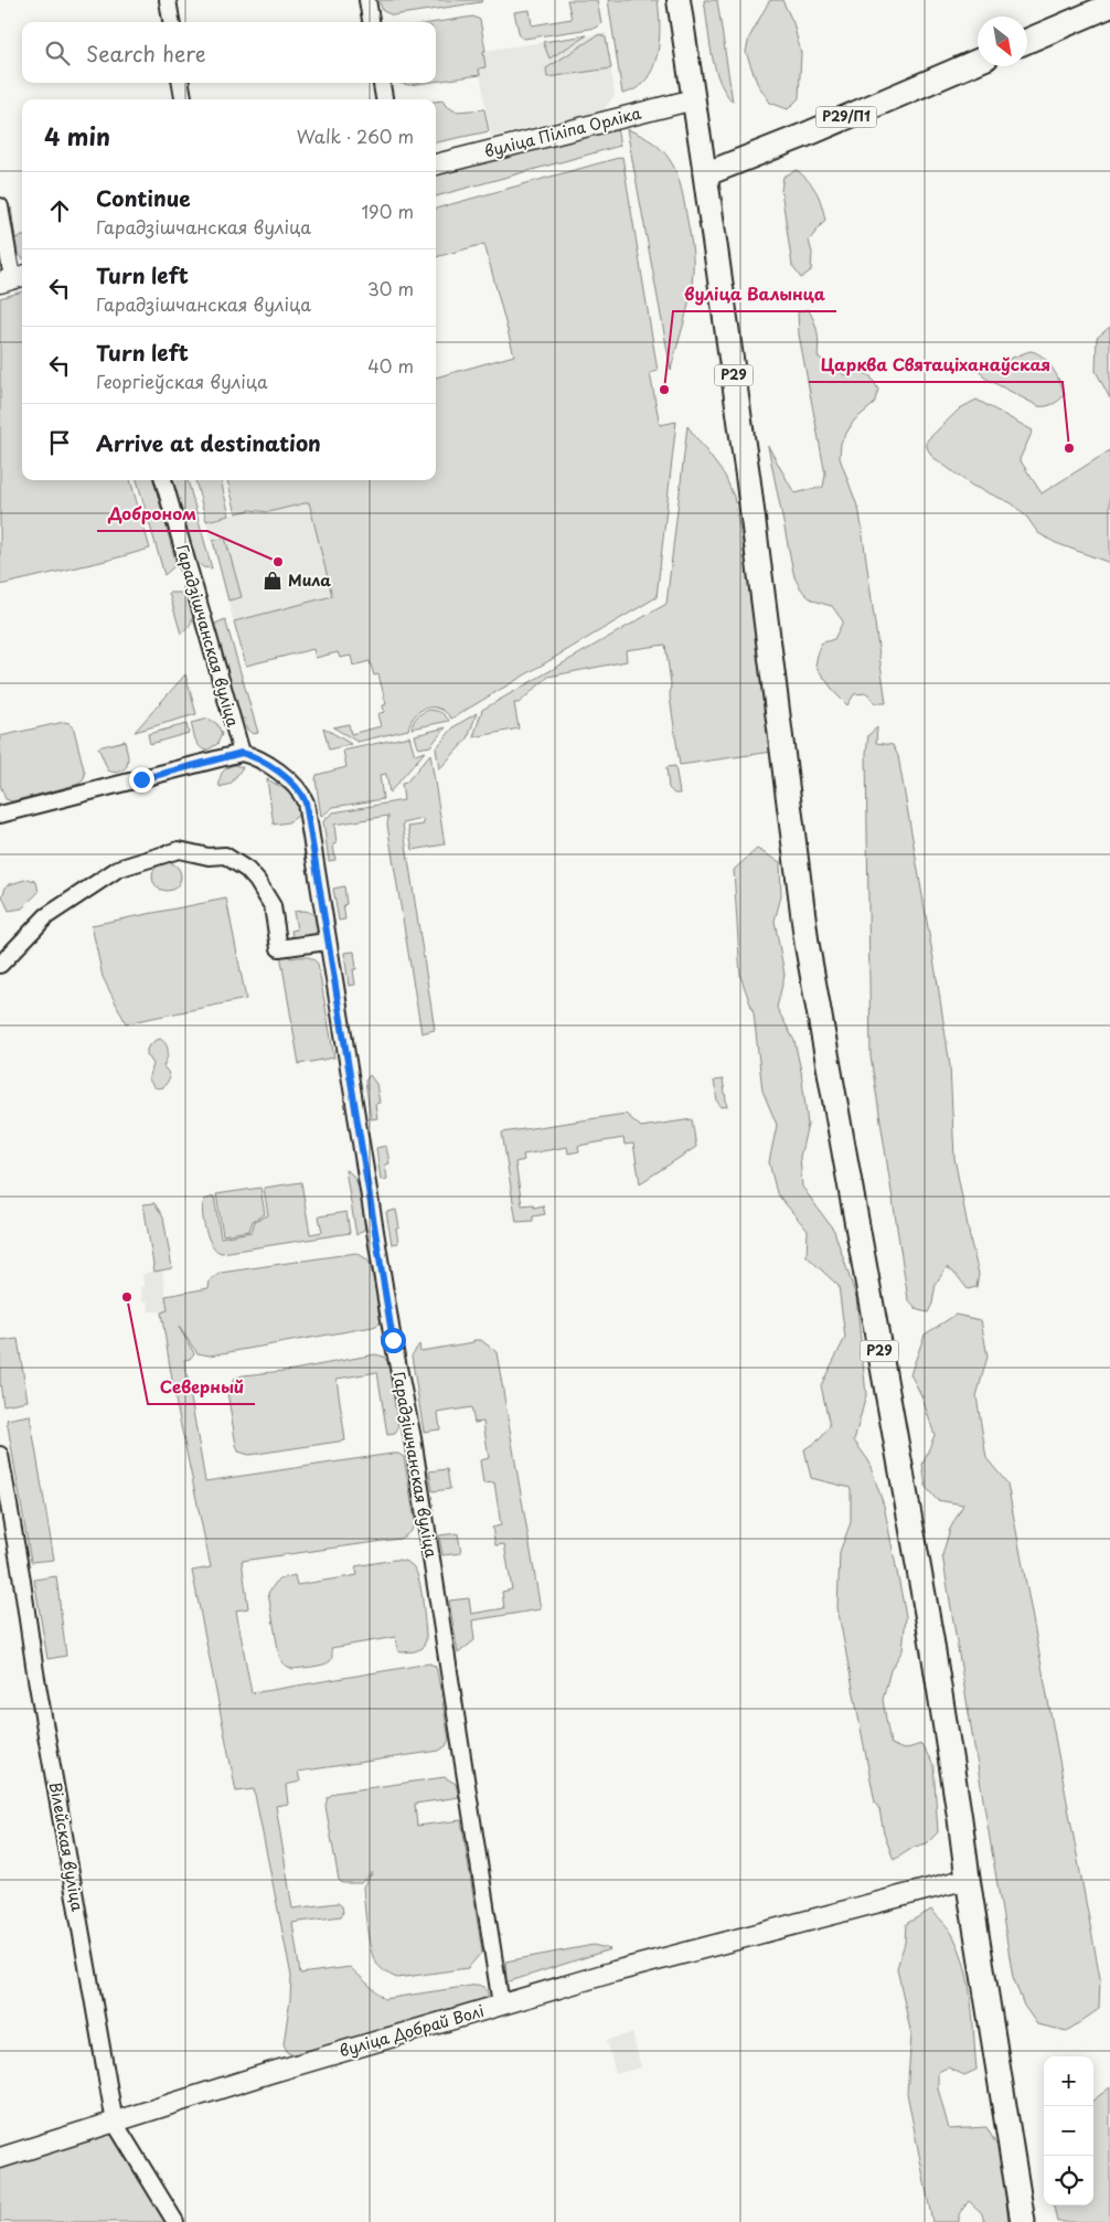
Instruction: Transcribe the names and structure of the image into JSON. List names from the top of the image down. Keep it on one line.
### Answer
{"streets":{"main road":["Р29/П1","Р29"],"street":["вуліца Піліпа Орліка","Гарадзішчанская вуліца","Вілейская вуліца","вуліца Добрай Волі"]},"crossings":[["Р29/П1","Р29"],["вуліца Піліпа Орліка","Р29"],["Р29","вуліца Добрай Волі"],["Гарадзішчанская вуліца","вуліца Добрай Волі"],["Вілейская вуліца","вуліца Добрай Волі"]],"places":{"other":["вуліца Валынца","Царква Святаціханаўская","Доброном","Северный"],"shop":["Мила"]},"north":"bottom right","page":{"search":"Search here","heading":["4 min","Walk · 260 m"],"list":[["Continue","Гарадзішчанская вуліца","190 m"],["Turn left","Гарадзішчанская вуліца","30 m"],["Turn left","Георгіеўская вуліца","40 m"],"Arrive at destination"],"map_buttons":["+","−"]}}
